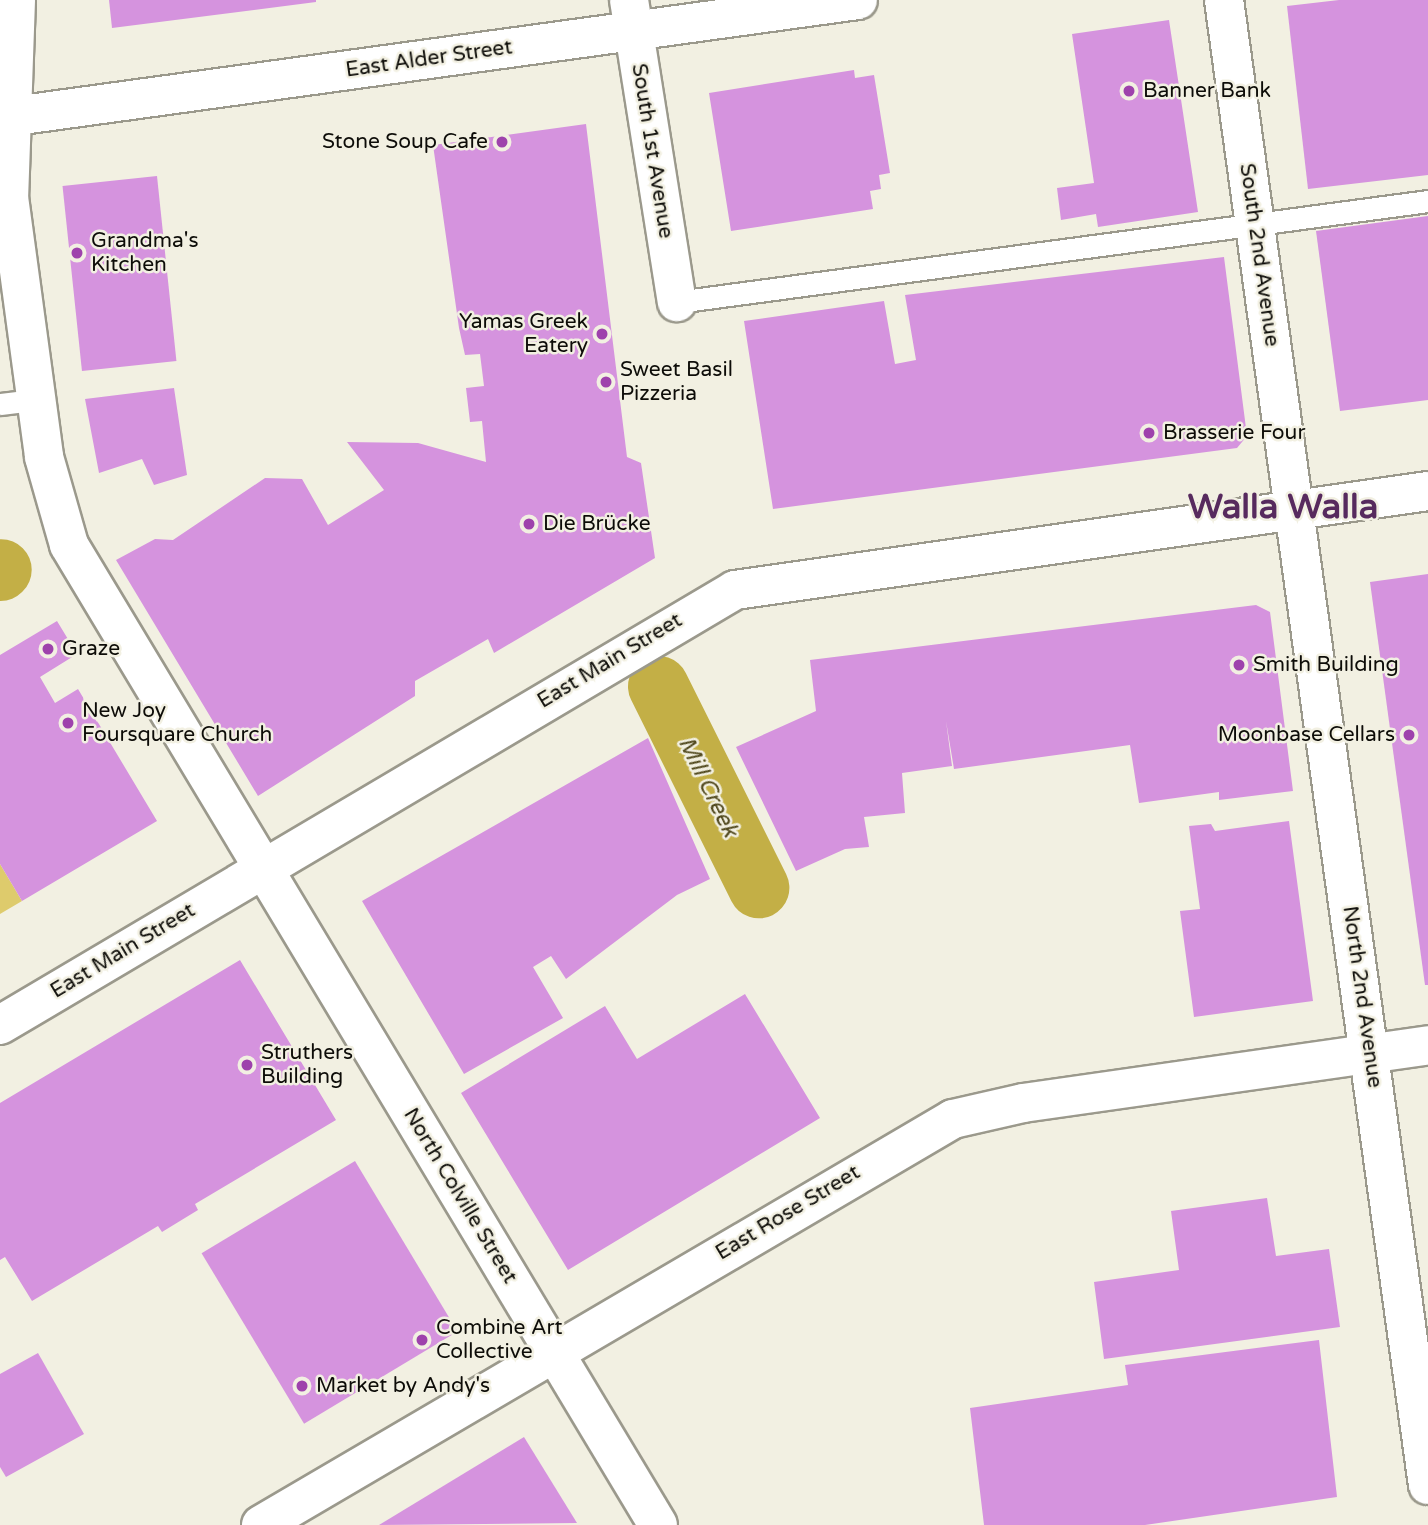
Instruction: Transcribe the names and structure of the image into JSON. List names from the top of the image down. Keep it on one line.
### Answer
{"streets":{"main road":["East Alder Street","South 1st Avenue","South 2nd Avenue","East Main Street","North 2nd Avenue","North Colville Street","East Rose Street"]},"crossings":[["East Alder Street","South 1st Avenue"],["East Alder Street","North Colville Street"],["South 2nd Avenue","East Main Street"],["South 2nd Avenue","North 2nd Avenue"],["East Main Street","North 2nd Avenue"],["East Main Street","North Colville Street"],["North 2nd Avenue","East Rose Street"],["North Colville Street","East Rose Street"]],"districts":["Walla Walla"],"water":["Mill Creek"],"places":["Banner Bank","Stone Soup Cafe","Grandma's Kitchen","Yamas Greek Eatery","Sweet Basil Pizzeria","Brasserie Four","Die Brücke","Graze","Smith Building","New Joy Foursquare Church","Moonbase Cellars","Struthers Building","Combine Art Collective","Market by Andy's"]}
